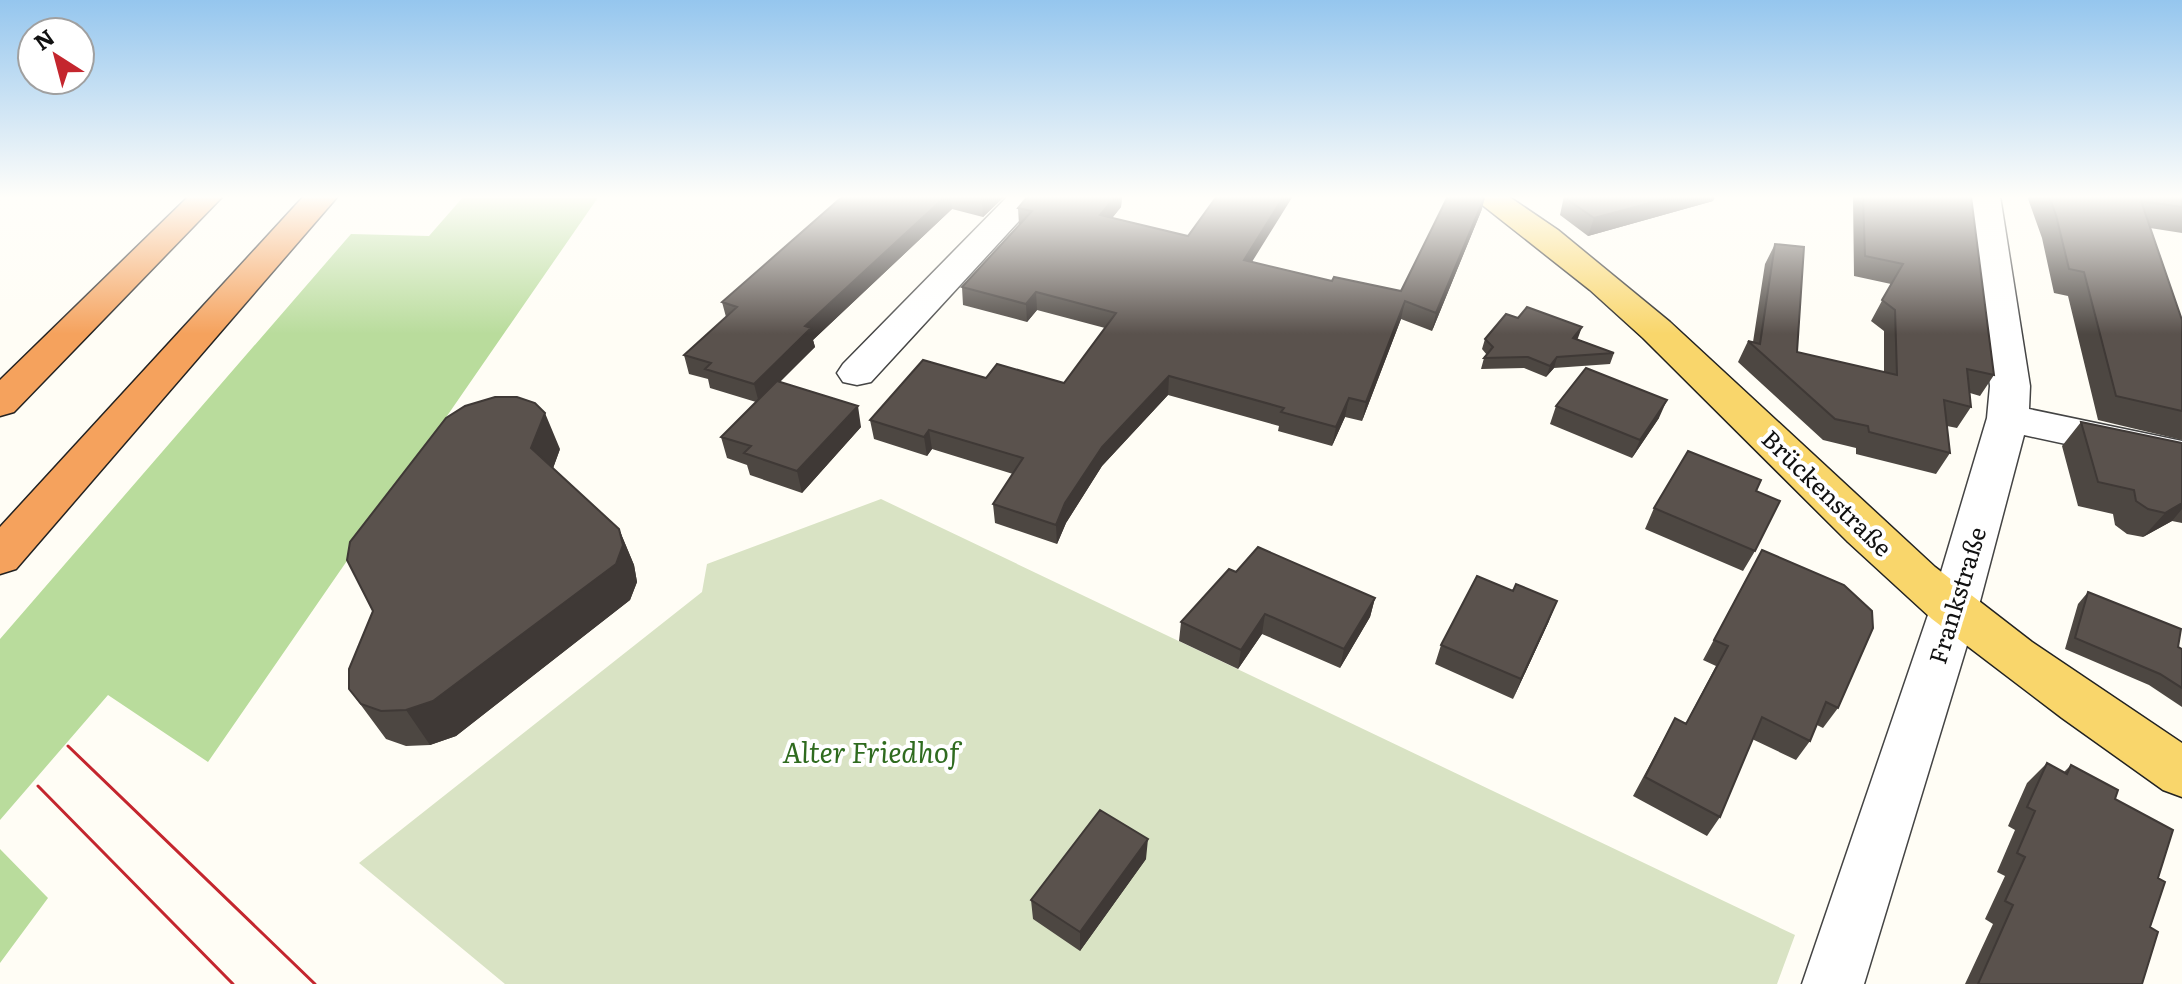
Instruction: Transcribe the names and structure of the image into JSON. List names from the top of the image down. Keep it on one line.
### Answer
{"streets":{"main road":["Brückenstraße"],"street":["Frankstraße"]},"crossings":[["Brückenstraße","Frankstraße"]],"parks":["Alter Friedhof"],"north":"top left"}
